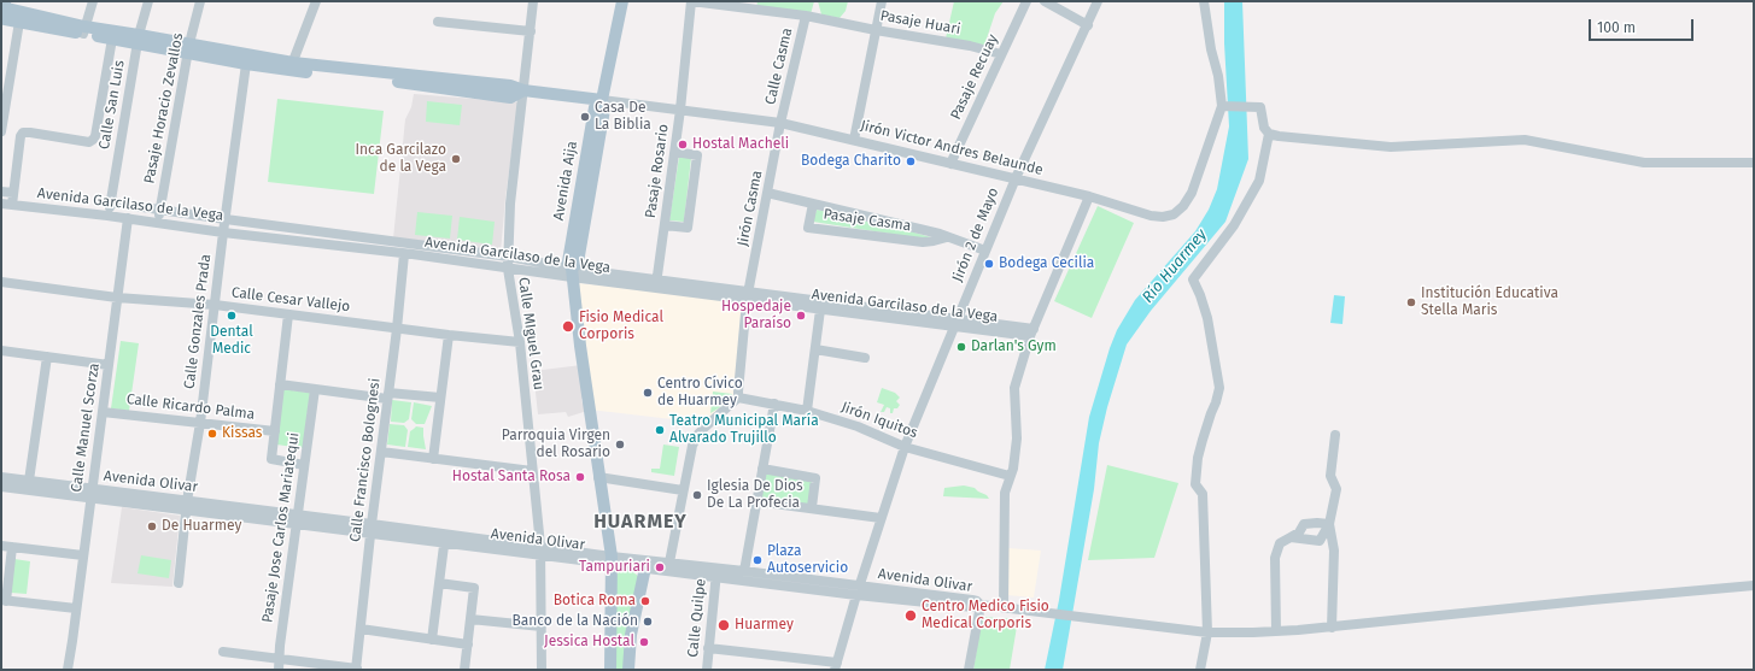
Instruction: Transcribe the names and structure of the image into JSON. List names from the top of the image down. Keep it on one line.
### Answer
{"streets":{"main road":["Avenida Aija"],"street":["Pasaje Huari","Calle Casma","Pasaje Recuay","Calle San Luis","Pasaje Horacio Zevallos","Jirón Victor Andres Belaunde","Pasaje Rosario","Avenida Garcilaso de la Vega","Jirón Casma","Pasaje Casma","Jirón 2 de Mayo","Calle Cesar Vallejo","Calle Gonzales Prada","Calle MIguel Grau","Calle Ricardo Palma","Jirón Iquitos","Calle Manuel Scorza","Calle Francisco Bolognesi","Avenida Olivar","Pasaje Jose Carlos Mariatequi","Calle Quilpe"]},"crossings":[["Pasaje Huari","Calle Casma"],["Pasaje Huari","Pasaje Recuay"],["Pasaje Huari","Pasaje Rosario"],["Calle Casma","Jirón Victor Andres Belaunde"],["Calle Casma","Jirón Casma"],["Pasaje Recuay","Jirón Victor Andres Belaunde"],["Calle San Luis","Avenida Garcilaso de la Vega"],["Pasaje Horacio Zevallos","Avenida Garcilaso de la Vega"],["Jirón Victor Andres Belaunde","Pasaje Rosario"],["Jirón Victor Andres Belaunde","Avenida Aija"],["Jirón Victor Andres Belaunde","Jirón Casma"],["Jirón Victor Andres Belaunde","Jirón 2 de Mayo"],["Pasaje Rosario","Avenida Garcilaso de la Vega"],["Avenida Aija","Avenida Garcilaso de la Vega"],["Avenida Aija","Avenida Olivar"],["Avenida Garcilaso de la Vega","Jirón Casma"],["Avenida Garcilaso de la Vega","Jirón 2 de Mayo"],["Avenida Garcilaso de la Vega","Calle Gonzales Prada"],["Avenida Garcilaso de la Vega","Calle MIguel Grau"],["Avenida Garcilaso de la Vega","Calle Manuel Scorza"],["Avenida Garcilaso de la Vega","Calle Francisco Bolognesi"],["Jirón Casma","Pasaje Casma"],["Jirón Casma","Jirón Iquitos"],["Pasaje Casma","Jirón 2 de Mayo"],["Jirón 2 de Mayo","Jirón Iquitos"],["Jirón 2 de Mayo","Avenida Olivar"],["Calle Cesar Vallejo","Calle Gonzales Prada"],["Calle Cesar Vallejo","Calle MIguel Grau"],["Calle Cesar Vallejo","Calle Manuel Scorza"],["Calle Cesar Vallejo","Calle Francisco Bolognesi"],["Calle Cesar Vallejo","Pasaje Jose Carlos Mariatequi"],["Calle Gonzales Prada","Calle Ricardo Palma"],["Calle Gonzales Prada","Avenida Olivar"],["Calle MIguel Grau","Avenida Olivar"],["Calle Ricardo Palma","Calle Manuel Scorza"],["Calle Ricardo Palma","Pasaje Jose Carlos Mariatequi"],["Calle Manuel Scorza","Avenida Olivar"],["Calle Francisco Bolognesi","Avenida Olivar"],["Avenida Olivar","Pasaje Jose Carlos Mariatequi"],["Avenida Olivar","Calle Quilpe"]],"districts":["HUARMEY"],"water":["Río Huarmey"],"places":["Casa De La Biblia","Hostal Macheli","Inca Garcilazo de la Vega","Bodega Charito","Bodega Cecilia","Institución Educativa Stella Maris","Dental Medic","Hospedaje Paraíso","Fisio Medical Corporis","Darlan's Gym","Centro Cívico de Huarmey","Teatro Municipal María Alvarado Trujillo","Kissas","Parroquia Virgen del Rosario","Hostal Santa Rosa","Iglesia De Dios De La Profecia","De Huarmey","Plaza Autoservicio","Tampuriari","Botica Roma","Centro Medico Fisio Medical Corporis","Banco de la Nación","Huarmey","Jessica Hostal"],"scale_bar":"100 m"}
